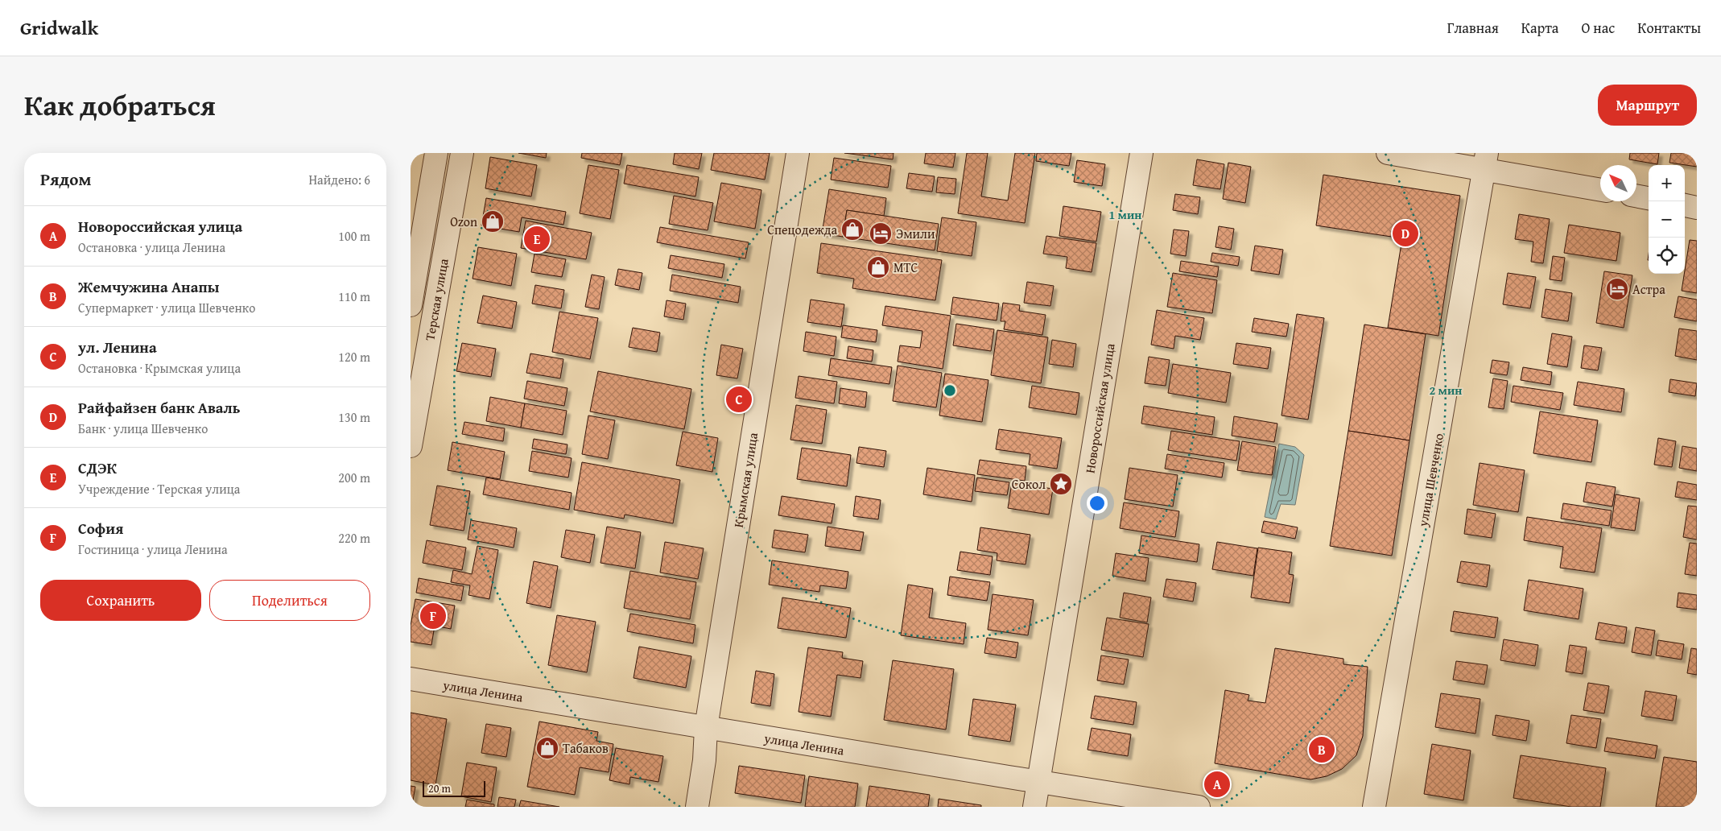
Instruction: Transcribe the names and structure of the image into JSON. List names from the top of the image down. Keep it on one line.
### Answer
{"streets":{"street":["Терская улица","Новороссийская улица","Крымская улица","улица Шевченко","улица Ленина"]},"crossings":[["Новороссийская улица","улица Ленина"],["Крымская улица","улица Ленина"]],"places":{"shop":["Ozon","Спецодежда","МТС","Табаков"],"hotel":["Эмили","Астра"],"place":["Сокол"]},"scale_bar":"20 m","north":"top left","page":{"header":"Gridwalk","nav":["Главная","Карта","О нас","Контакты"],"title":"Как добраться","buttons":["Маршрут",["Сохранить","Поделиться"]],"heading":["Рядом","Найдено: 6"],"map_buttons":["+","−"],"list":[{"mark":"A","name":"Новороссийская улица","note":"Остановка · улица Ленина","value":"100 m"},{"mark":"B","name":"Жемчужина Анапы","note":"Супермаркет · улица Шевченко","value":"110 m"},{"mark":"C","name":"ул. Ленина","note":"Остановка · Крымская улица","value":"120 m"},{"mark":"D","name":"Райфайзен банк Аваль","note":"Банк · улица Шевченко","value":"130 m"},{"mark":"E","name":"СДЭК","note":"Учреждение · Терская улица","value":"200 m"},{"mark":"F","name":"София","note":"Гостиница · улица Ленина","value":"220 m"}],"pins":["D","E","C","F","B","A"],"scale":"20 m"},"rings":["1 мин","2 мин"]}
